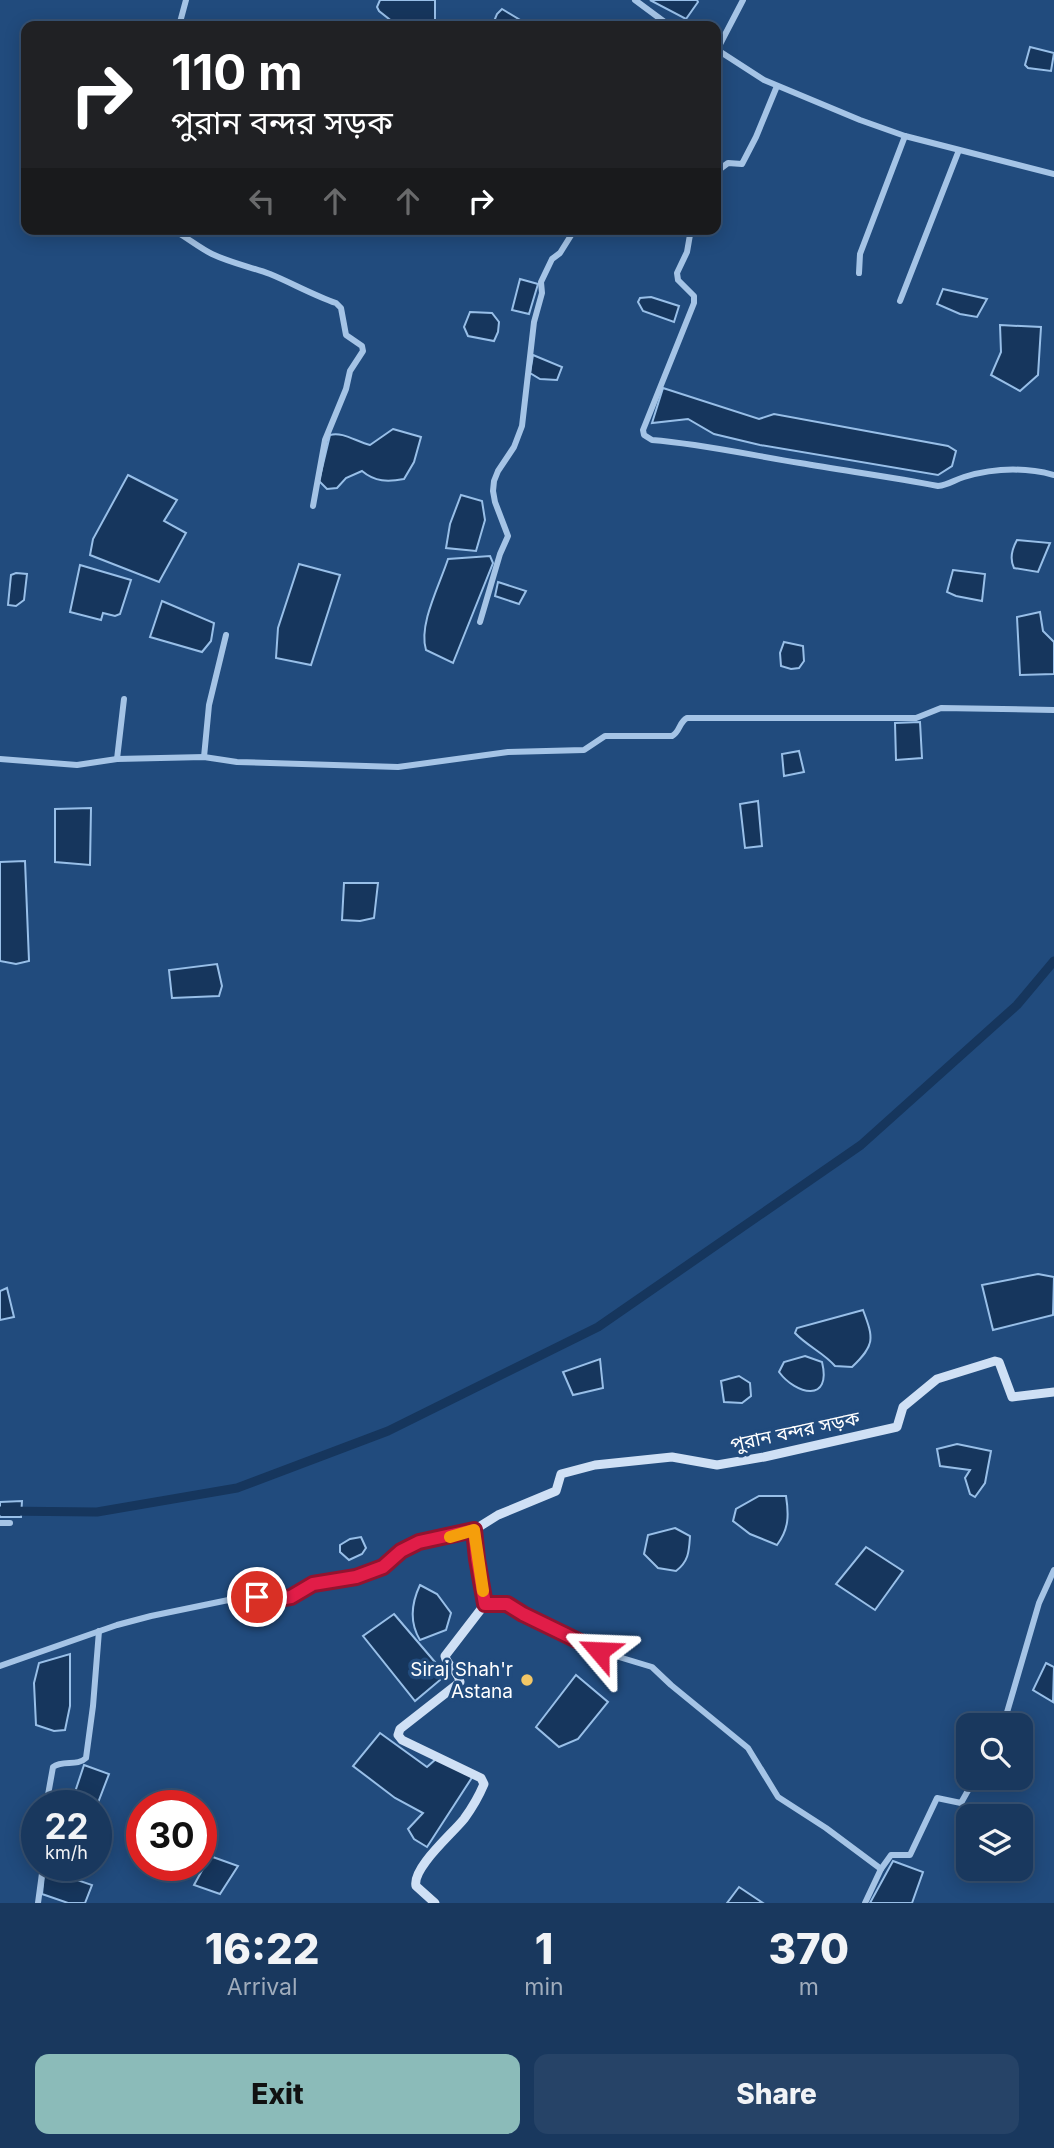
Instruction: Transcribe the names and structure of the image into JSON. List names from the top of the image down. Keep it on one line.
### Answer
{"streets":{"street":["পুরান বন্দর সড়ক"]},"places":["Siraj Shah'r Astana"],"page":{"turn":["110 m","পুরান বন্দর সড়ক"],"speed":"22 km/h","limit":"30","eta":["16:22","Arrival","1","min","370","m"],"buttons":["Exit","Share"]}}
